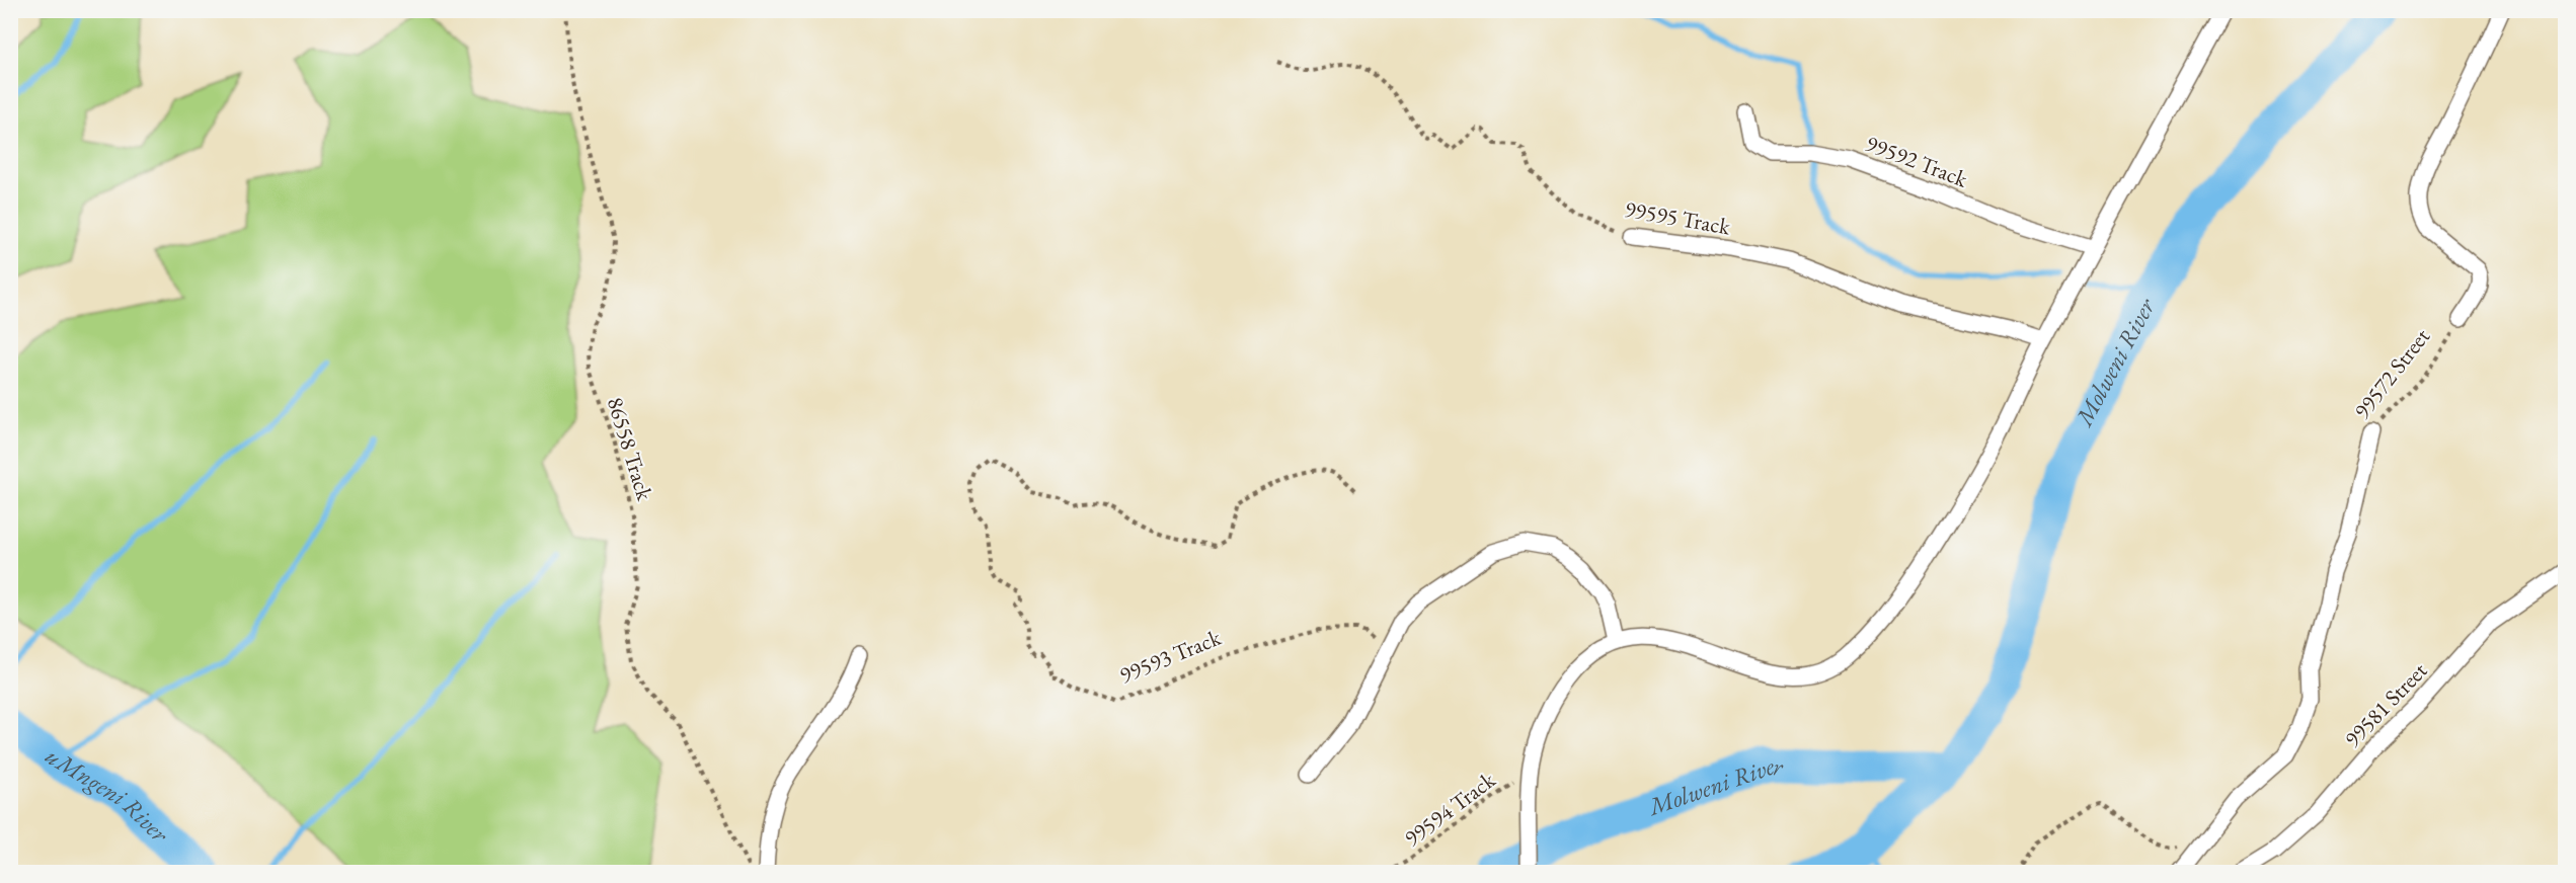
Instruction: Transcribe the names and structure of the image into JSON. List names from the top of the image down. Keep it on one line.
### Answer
{"streets":{"street":["99592 Track","99595 Track","99572 Street","99581 Street"],"path":["86558 Track","99593 Track","99594 Track"]},"water":["Molweni River","uMngeni River"]}
